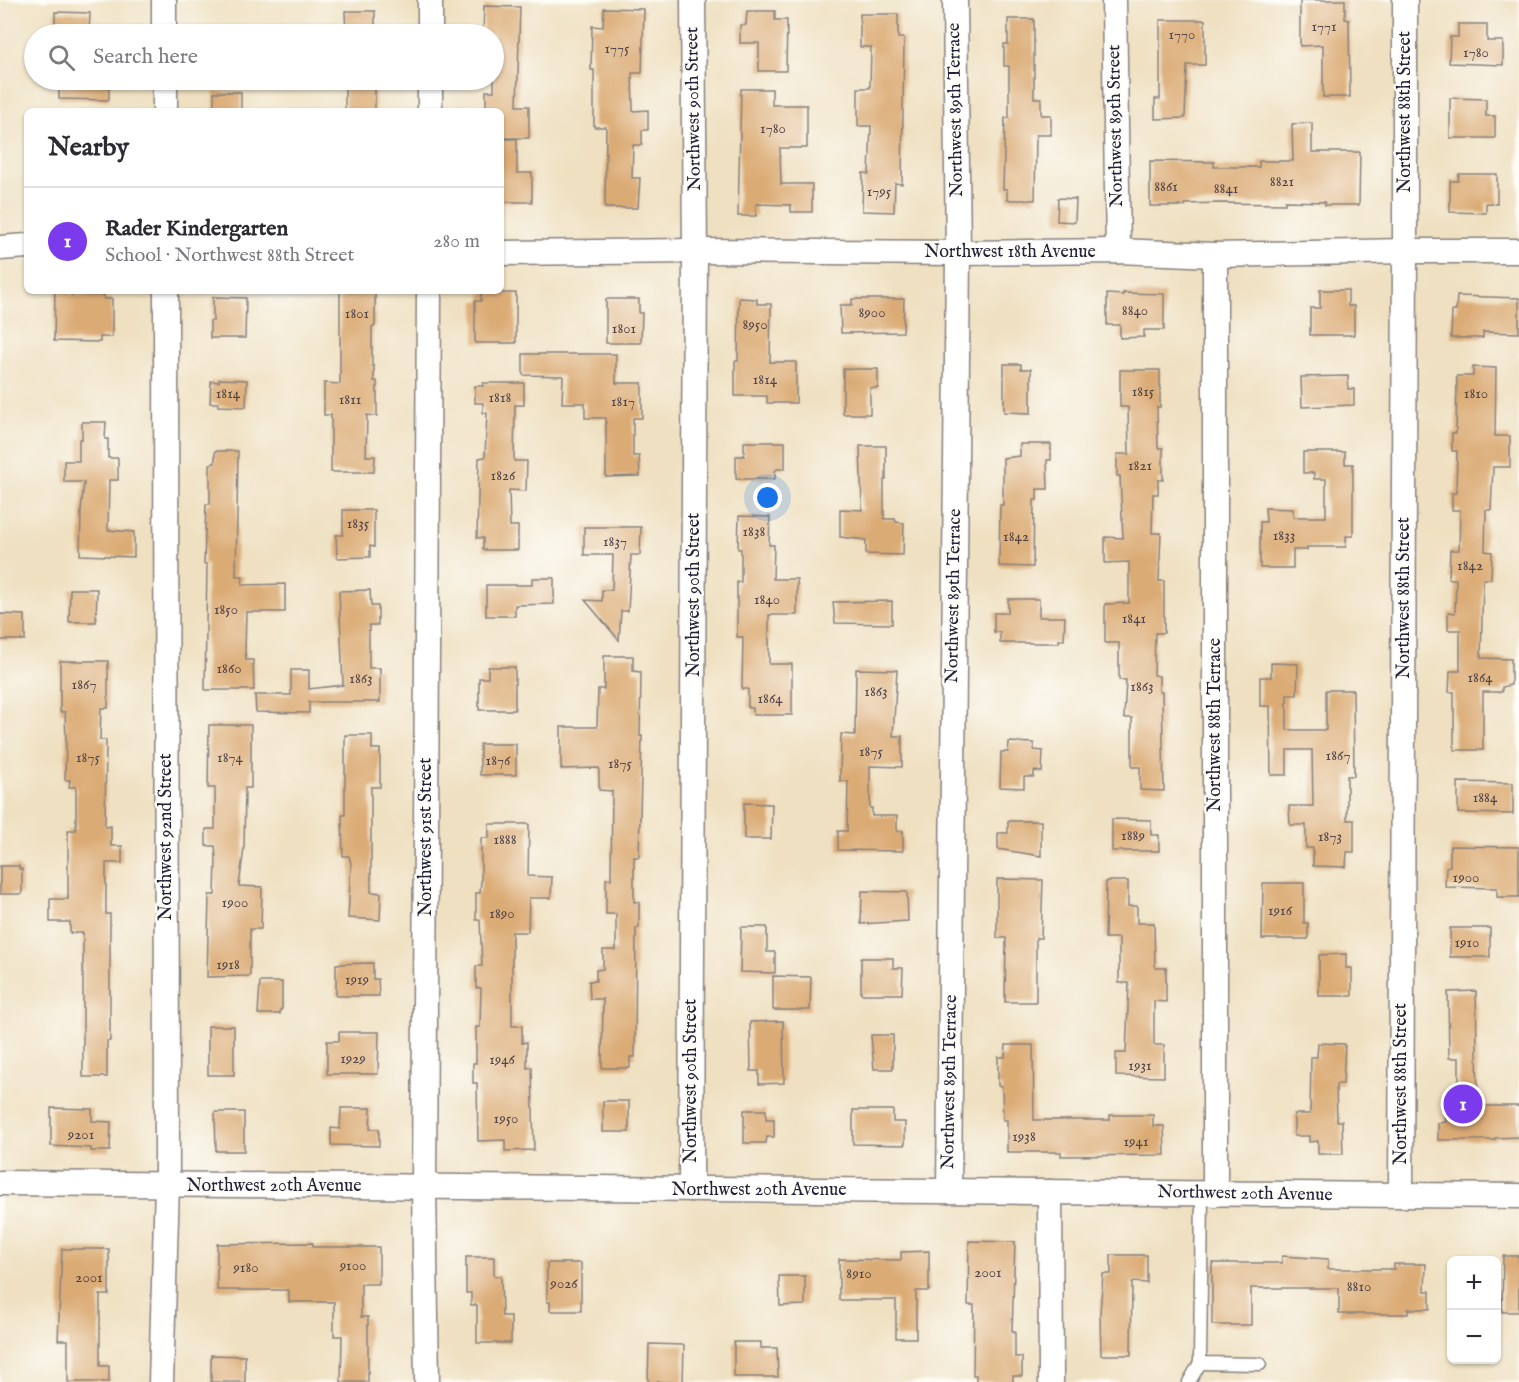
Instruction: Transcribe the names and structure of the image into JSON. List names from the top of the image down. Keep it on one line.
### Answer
{"streets":{"street":["Northwest 90th Street","Northwest 89th Terrace","Northwest 88th Street","Northwest 89th Street","Northwest 18th Avenue","Northwest 88th Terrace","Northwest 92nd Street","Northwest 91st Street","Northwest 20th Avenue"]},"crossings":[["Northwest 90th Street","Northwest 18th Avenue"],["Northwest 90th Street","Northwest 20th Avenue"],["Northwest 89th Terrace","Northwest 18th Avenue"],["Northwest 89th Terrace","Northwest 20th Avenue"],["Northwest 88th Street","Northwest 18th Avenue"],["Northwest 88th Street","Northwest 20th Avenue"],["Northwest 89th Street","Northwest 18th Avenue"],["Northwest 18th Avenue","Northwest 88th Terrace"],["Northwest 88th Terrace","Northwest 20th Avenue"],["Northwest 92nd Street","Northwest 20th Avenue"],["Northwest 91st Street","Northwest 20th Avenue"]],"house_numbers":["1771","1770","1775","1780","1780","8821","8861","8841","1795","8840","8900","1801","8950","1801","1814","1815","1814","1810","1818","1811","1817","1821","1826","1835","1838","1833","1842","1837","1842","1840","1850","1841","1860","1864","1863","1867","1863","1863","1864","1875","1867","1875","1874","1876","1875","1884","1889","1873","1888","1900","1900","1916","1890","1910","1918","1919","1929","1946","1931","1950","9201","1938","1941","9100","9180","2001","8910","2001","9026","8810"],"page":{"search":"Search here","heading":"Nearby","list":[{"mark":"1","name":"Rader Kindergarten","note":"School · Northwest 88th Street","value":"280 m"}],"pins":"1","map_buttons":["+","−"]}}
